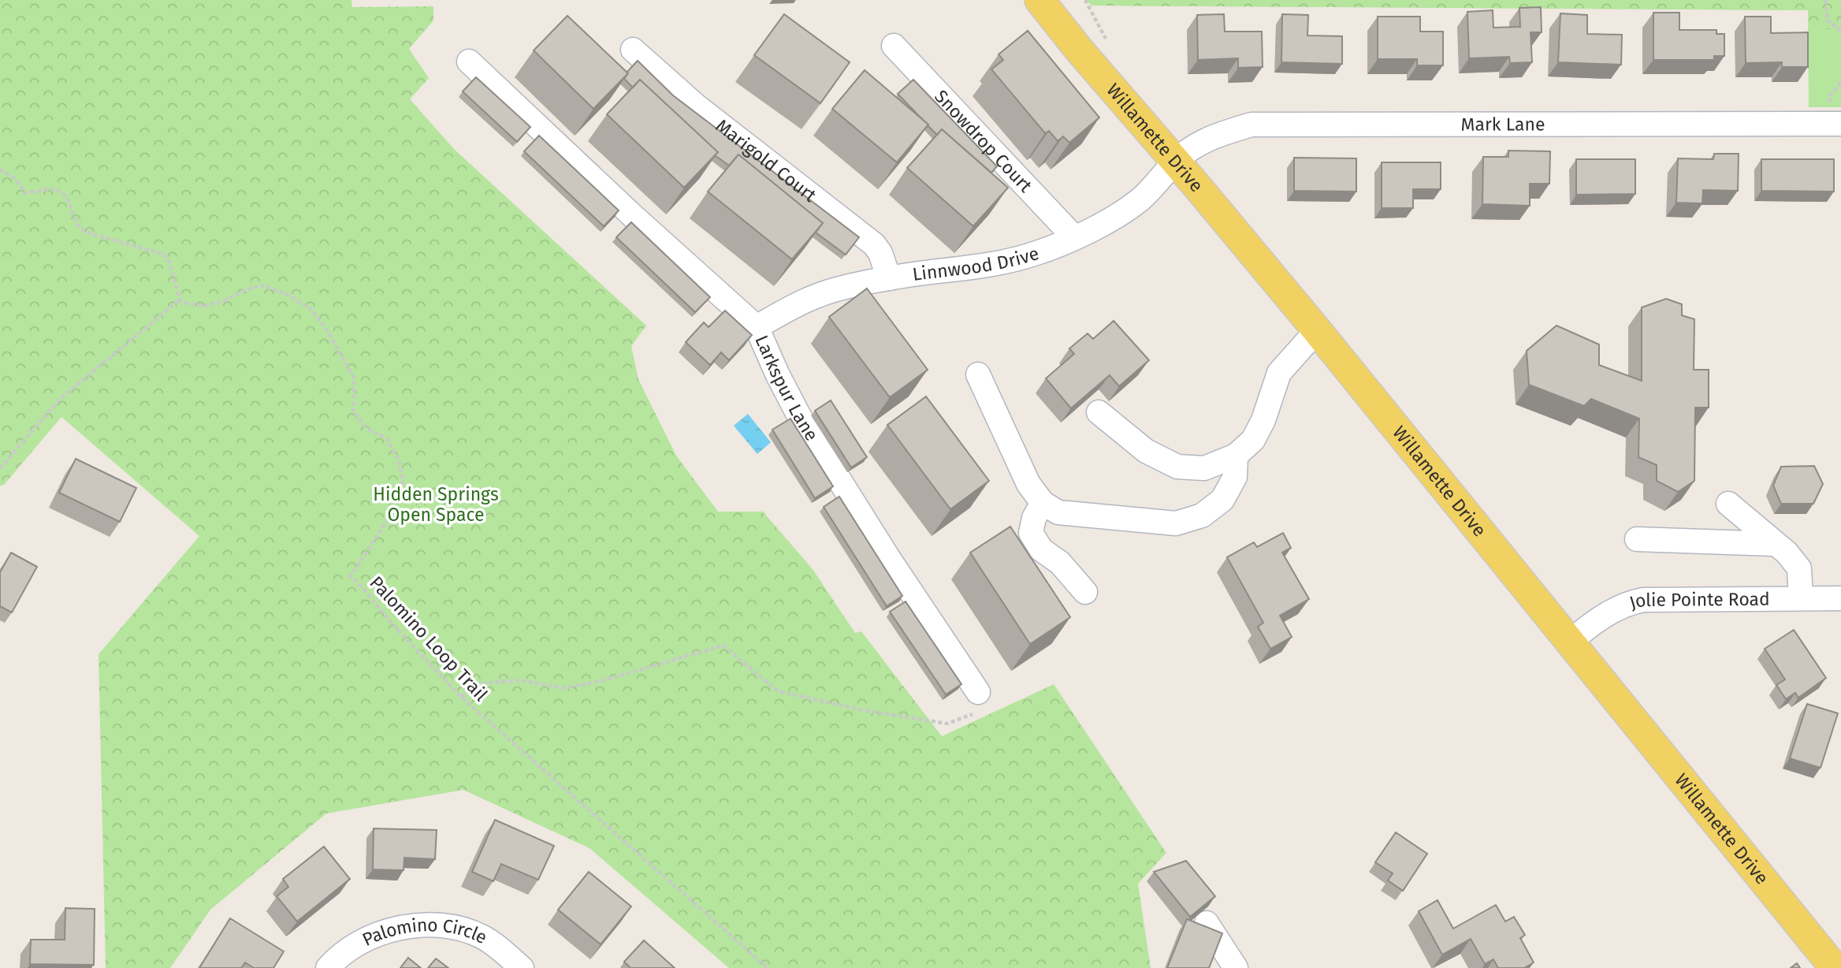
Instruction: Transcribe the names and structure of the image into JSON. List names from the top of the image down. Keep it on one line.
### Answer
{"streets":{"main road":["Willamette Drive"],"street":["Mark Lane","Snowdrop Court","Marigold Court","Linnwood Drive","Larkspur Lane","Jolie Pointe Road","Palomino Circle"],"path":["Palomino Loop Trail"]},"crossings":[["Mark Lane","Willamette Drive"],["Mark Lane","Linnwood Drive"],["Willamette Drive","Linnwood Drive"],["Willamette Drive","Jolie Pointe Road"],["Snowdrop Court","Linnwood Drive"],["Marigold Court","Linnwood Drive"],["Linnwood Drive","Larkspur Lane"]],"parks":["Hidden Springs Open Space"]}
